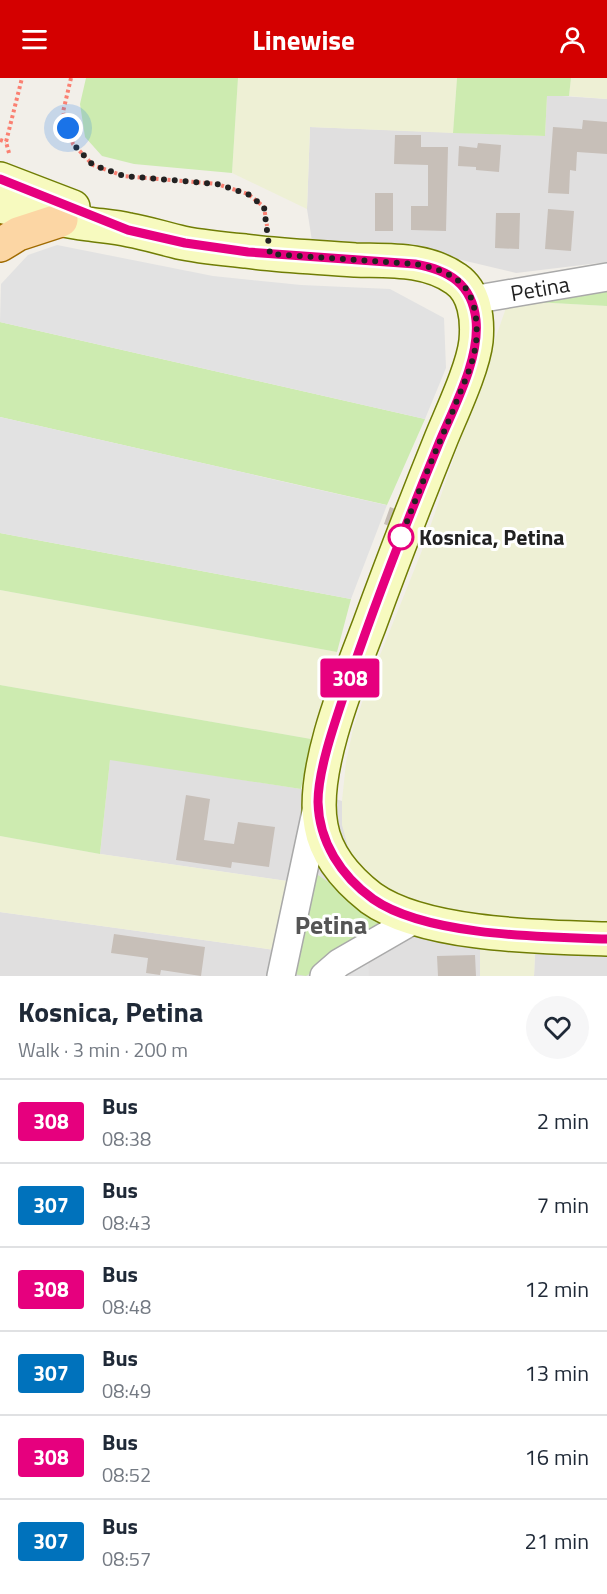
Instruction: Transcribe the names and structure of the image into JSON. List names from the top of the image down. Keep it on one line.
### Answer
{"streets":{"street":["Petina"]},"districts":["Petina"],"places":["Kosnica, Petina"],"lines":["bus line 308"],"page":{"header":"Linewise","on_map":"308","heading":["Kosnica, Petina","Walk · 3 min · 200 m"],"list":[{"mark":"308","name":"Bus","note":"08:38","value":"2 min"},{"mark":"307","name":"Bus","note":"08:43","value":"7 min"},{"mark":"308","name":"Bus","note":"08:48","value":"12 min"},{"mark":"307","name":"Bus","note":"08:49","value":"13 min"},{"mark":"308","name":"Bus","note":"08:52","value":"16 min"},{"mark":"307","name":"Bus","note":"08:57","value":"21 min"}]}}
